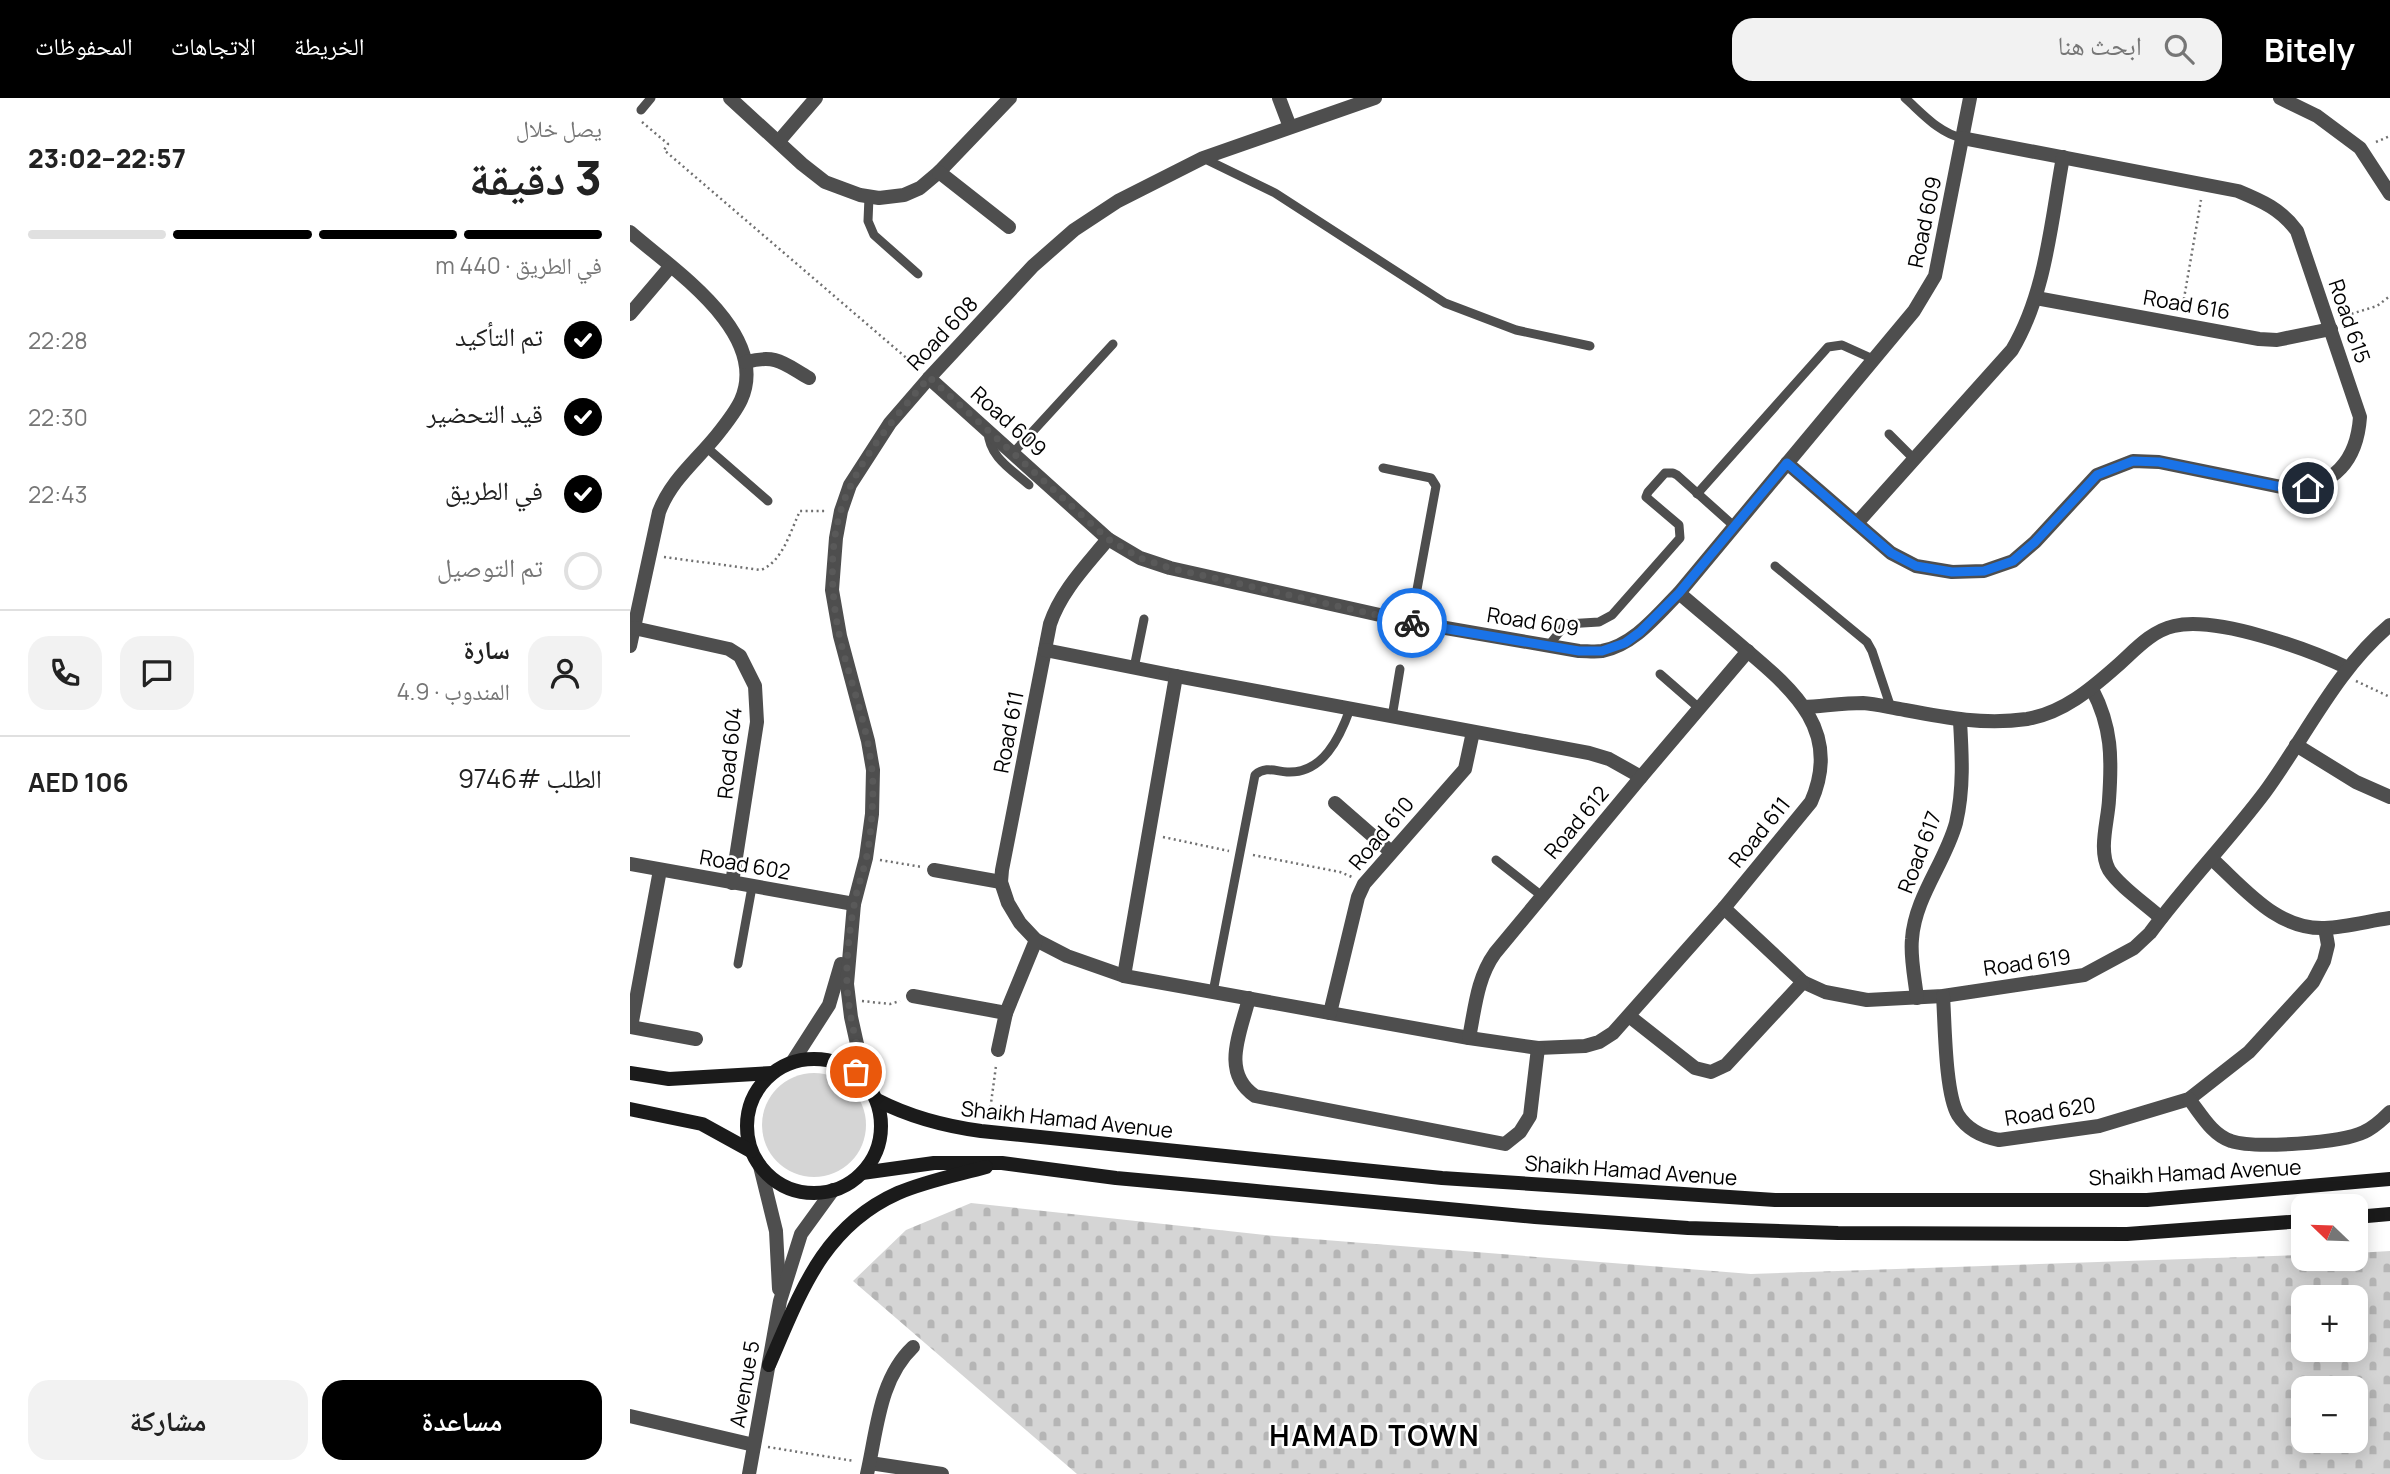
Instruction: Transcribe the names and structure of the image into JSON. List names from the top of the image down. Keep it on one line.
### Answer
{"streets":{"main road":["Shaikh Hamad Avenue"],"street":["Road 609","Road 616","Road 615","Road 608","Road 611","Road 604","Road 612","Road 610","Road 617","Road 602","Road 619","Road 620","Avenue 5"]},"crossings":[["Road 609","Road 615"],["Road 609","Road 608"],["Road 609","Road 611"],["Road 616","Road 615"],["Road 608","Road 602"],["Road 608","Shaikh Hamad Avenue"],["Road 608","Avenue 5"],["Road 611","Road 612"],["Road 611","Road 610"],["Road 611","Road 619"],["Road 604","Road 602"],["Road 617","Road 619"],["Road 619","Road 620"],["Shaikh Hamad Avenue","Avenue 5"]],"districts":["HAMAD TOWN"],"north":"top left","page":{"header":"Bitely","search":"ابحث هنا","nav":["الخريطة","الاتجاهات","المحفوظات"],"heading":["3 دقيقة","يصل خلال","22:57–23:02"],"panel":["سارة","المندوب · 4.9","الطلب #9746","AED 106"],"bar":"في الطريق · 440 m","list":[["تم التأكيد","22:28"],["قيد التحضير","22:30"],["في الطريق","22:43"],"تم التوصيل"],"map_buttons":["+","−"],"buttons":["مساعدة","مشاركة"]}}
